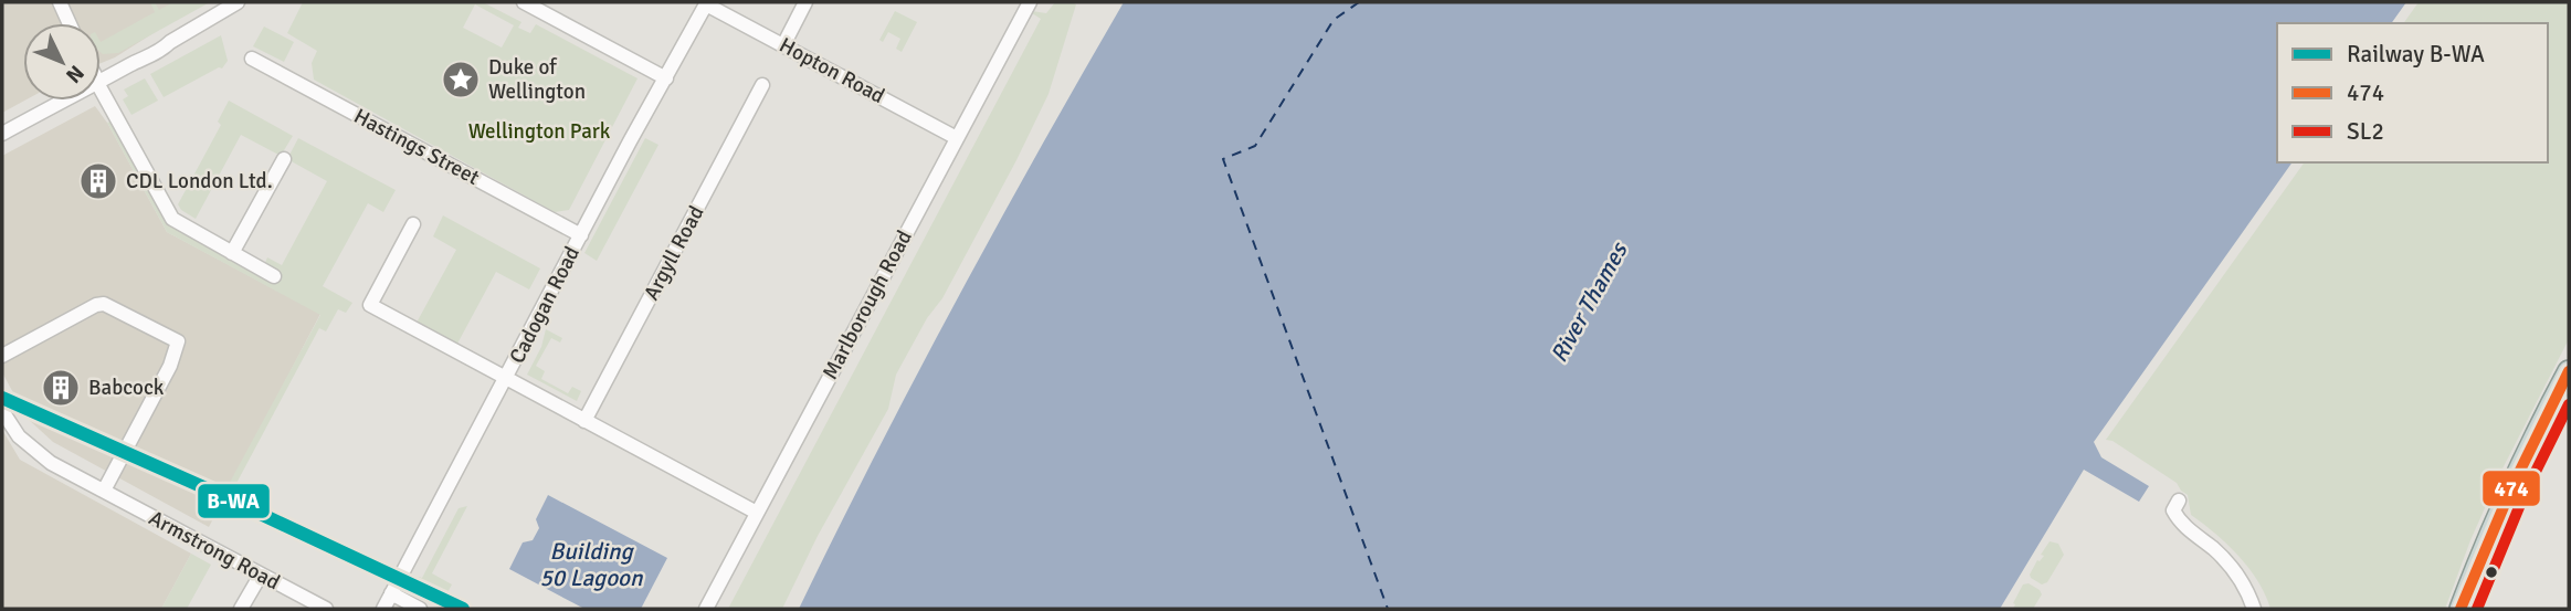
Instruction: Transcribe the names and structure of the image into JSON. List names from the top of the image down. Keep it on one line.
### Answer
{"streets":{"street":["Hopton Road","Hastings Street","Argyll Road","Cadogan Road","Marlborough Road","Armstrong Road"]},"crossings":[["Hopton Road","Cadogan Road"],["Hopton Road","Marlborough Road"],["Hastings Street","Cadogan Road"]],"water":["River Thames","Building 50 Lagoon"],"parks":["Wellington Park"],"places":{"place":["Duke of Wellington"],"building":["CDL London Ltd.","Babcock"]},"lines":["transit line 474","rail line B-WA","transit line SL2"],"legend":["Railway B-WA","474","SL2"],"north":"bottom right"}
